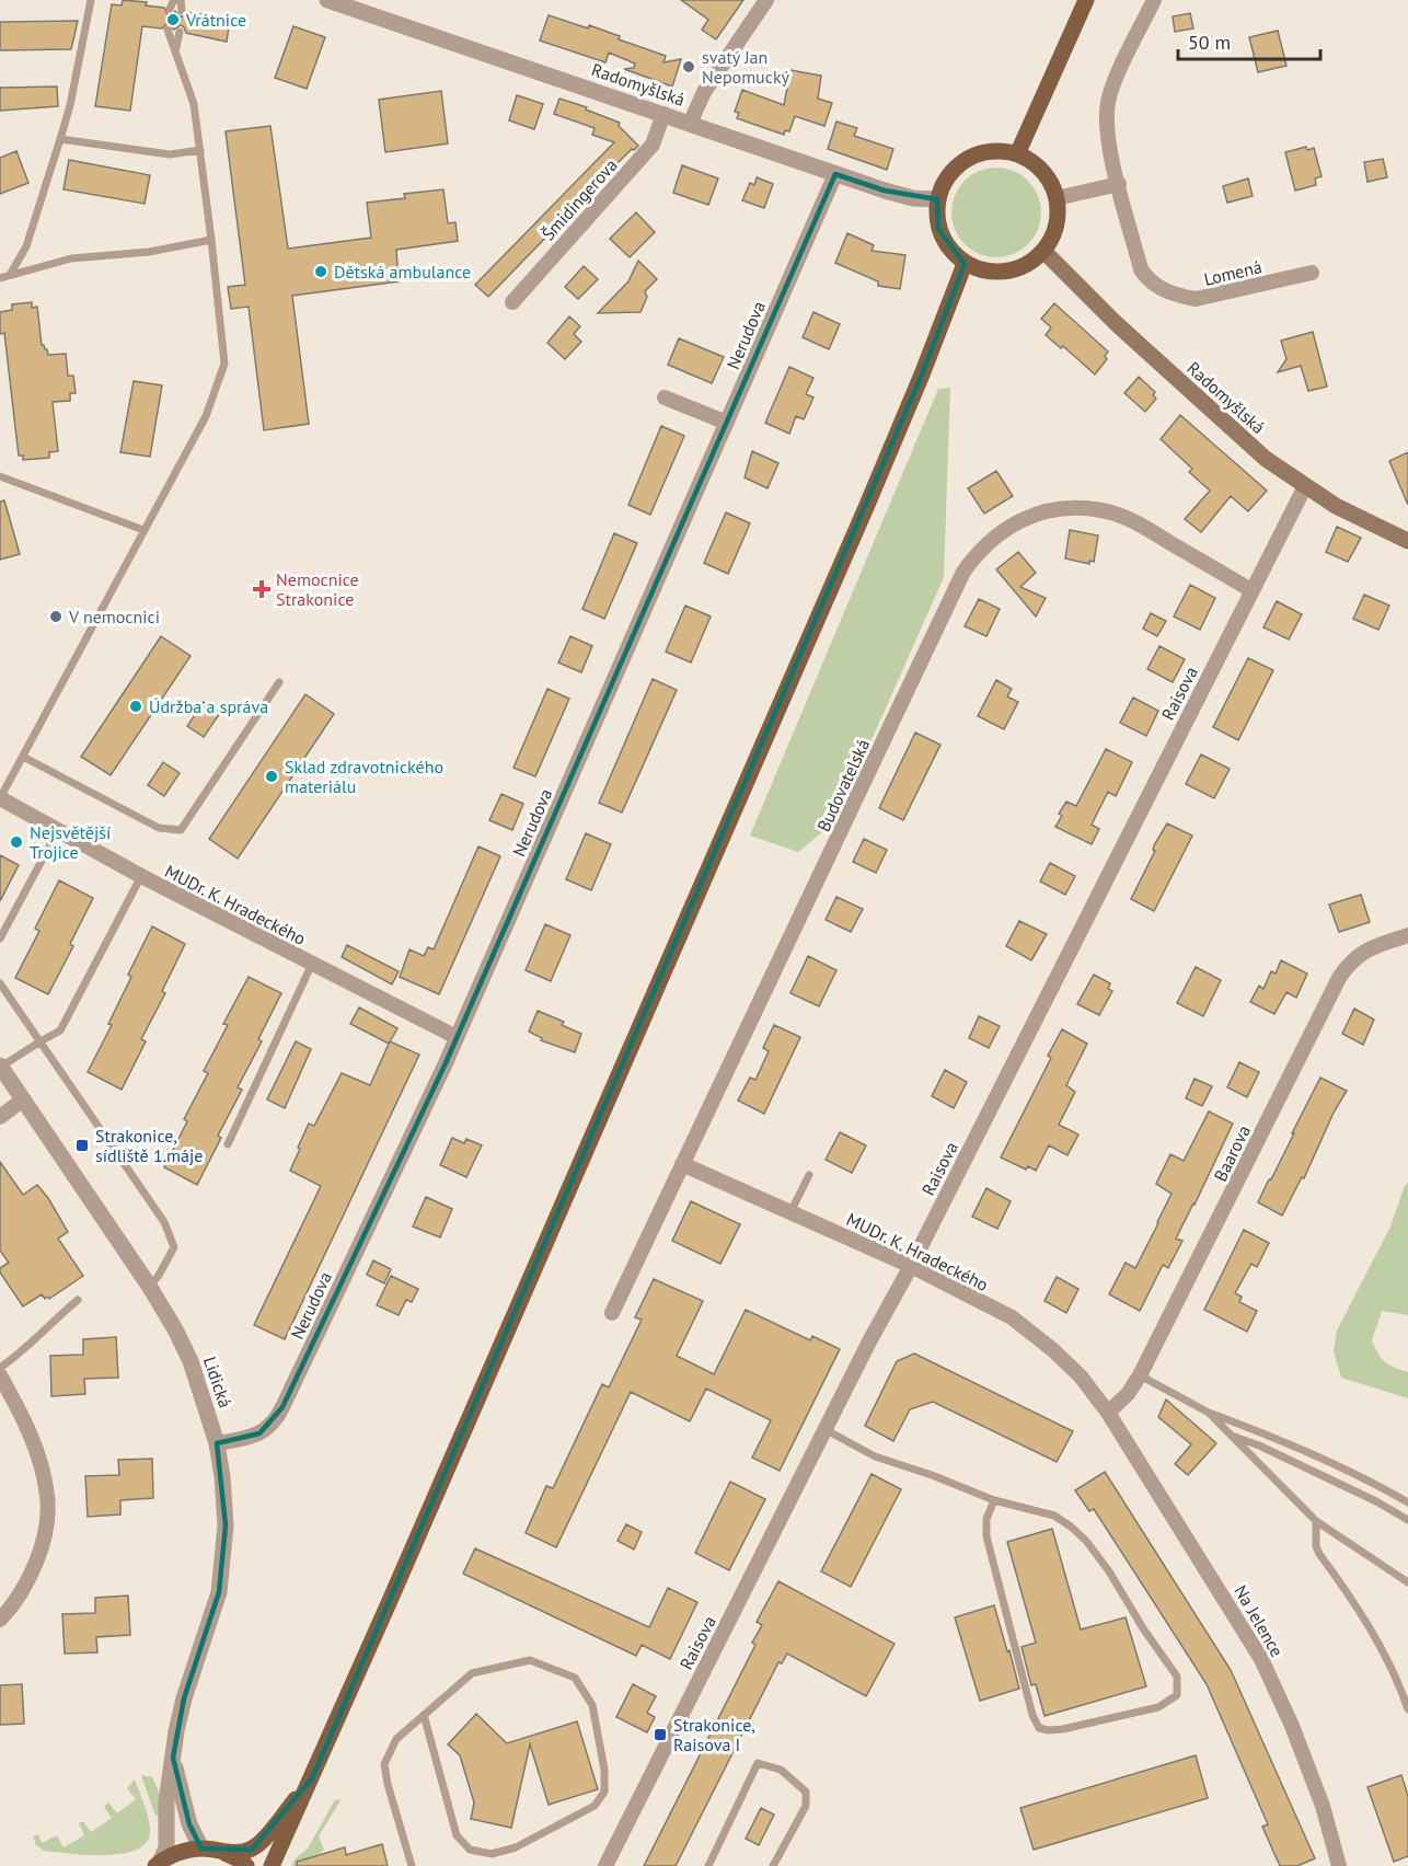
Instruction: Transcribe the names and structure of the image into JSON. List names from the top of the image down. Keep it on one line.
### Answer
{"streets":{"main road":["Radomyšlská"],"street":["Šmidingerova","Lomená","Nerudova","Raisova","Budovatelská","MUDr. K. Hradeckého","Baarova","Lidická","Na Jelence"]},"crossings":[["Radomyšlská","Šmidingerova"],["Radomyšlská","Nerudova"],["Radomyšlská","Raisova"],["Nerudova","MUDr. K. Hradeckého"],["Nerudova","Lidická"],["Raisova","Budovatelská"],["Raisova","MUDr. K. Hradeckého"],["Budovatelská","MUDr. K. Hradeckého"],["MUDr. K. Hradeckého","Baarova"],["MUDr. K. Hradeckého","Na Jelence"],["Baarova","Na Jelence"]],"places":{"other":["Vrátnice","svatý Jan Nepomucký","Dětská ambulance","V nemocnici","Údržba a správa","Sklad zdravotnického materiálu","Nejsvětější Trojice"],"health":["Nemocnice Strakonice"],"transit":["Strakonice, sídliště 1.máje","Strakonice, Raisova I"]},"scale_bar":"50 m"}
